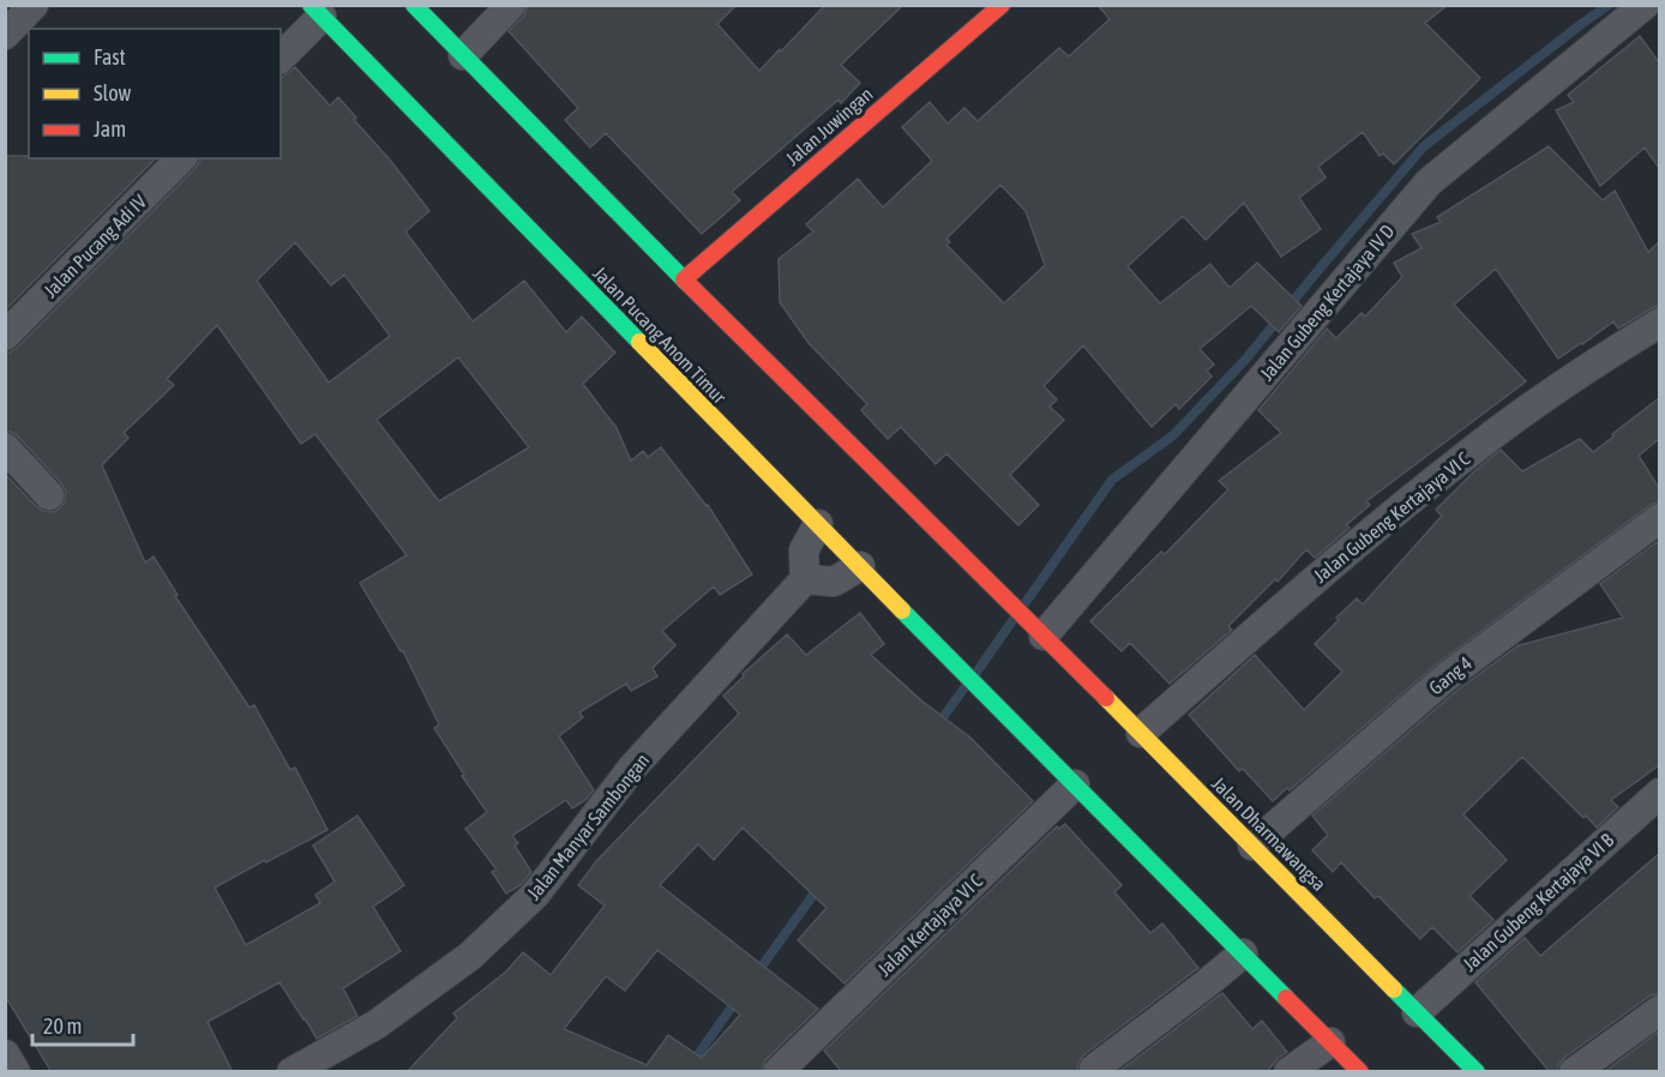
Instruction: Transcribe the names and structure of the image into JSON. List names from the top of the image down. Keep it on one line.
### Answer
{"streets":{"main road":["Jalan Juwingan","Jalan Pucang Anom Timur","Jalan Dharmawangsa"],"street":["Jalan Pucang Adi IV","Jalan Gubeng Kertajaya IV D","Jalan Gubeng Kertajaya VI C","Gang 4","Jalan Manyar Sambongan","Jalan Gubeng Kertajaya VI B","Jalan Kertajaya VI C"]},"crossings":[["Jalan Gubeng Kertajaya IV D","Jalan Dharmawangsa"],["Jalan Pucang Anom Timur","Jalan Kertajaya VI C"],["Jalan Gubeng Kertajaya VI C","Jalan Dharmawangsa"],["Gang 4","Jalan Dharmawangsa"],["Jalan Dharmawangsa","Jalan Gubeng Kertajaya VI B"]],"legend":["Fast","Slow","Jam"],"scale_bar":"20 m"}
